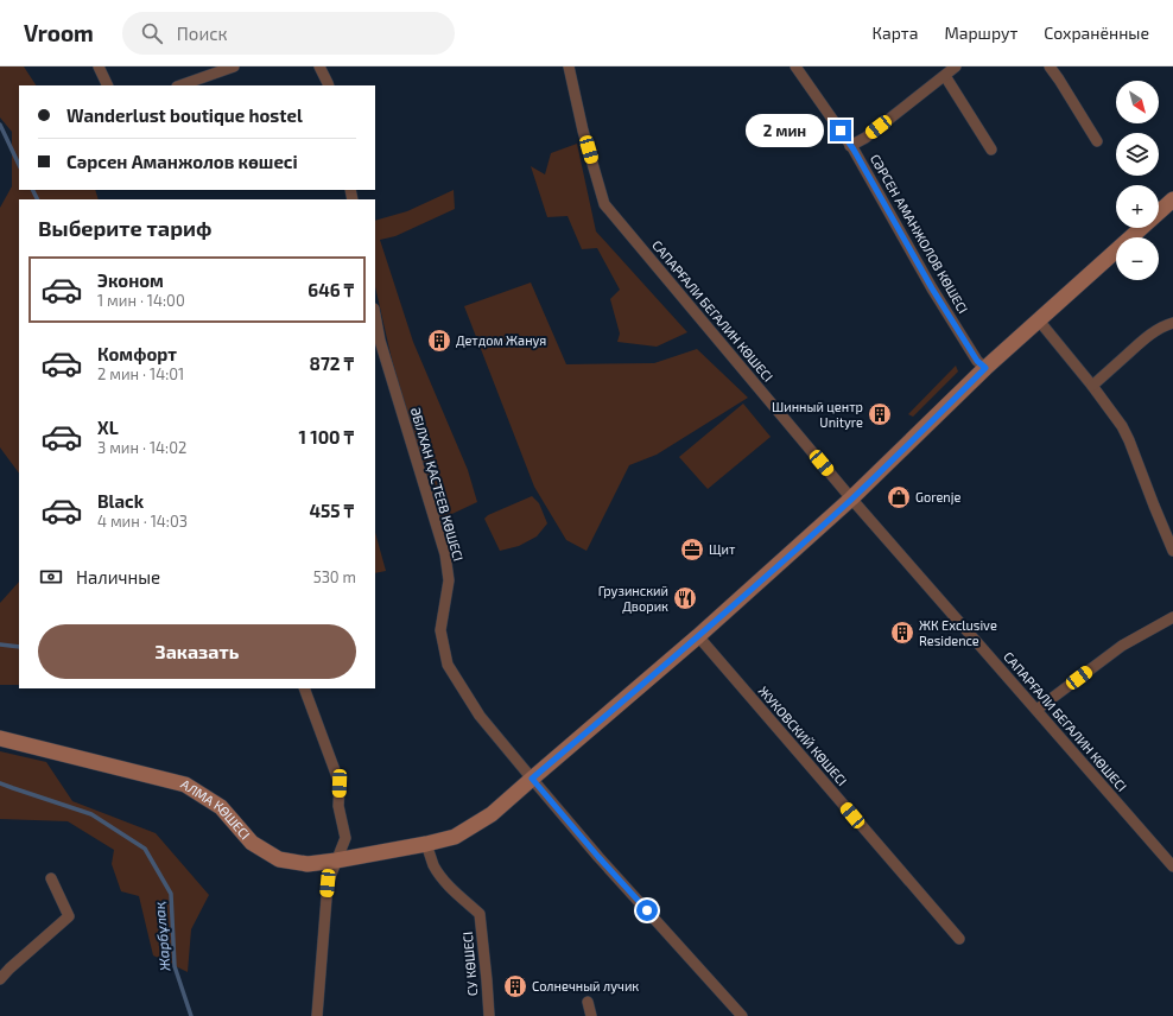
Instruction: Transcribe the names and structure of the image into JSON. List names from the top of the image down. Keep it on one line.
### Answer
{"streets":{"street":["СӘРСЕН АМАНЖОЛОВ КӨШЕСІ","САПАРҒАЛИ БЕГАЛИН КӨШЕСІ","ӘБІЛХАН ҚАСТЕЕВ КӨШЕСІ","ЖУКОВСКИЙ КӨШЕСІ","АЛМА КӨШЕСІ","СУ КӨШЕСІ"]},"crossings":[["СӘРСЕН АМАНЖОЛОВ КӨШЕСІ","АЛМА КӨШЕСІ"],["САПАРҒАЛИ БЕГАЛИН КӨШЕСІ","АЛМА КӨШЕСІ"],["ӘБІЛХАН ҚАСТЕЕВ КӨШЕСІ","АЛМА КӨШЕСІ"],["ЖУКОВСКИЙ КӨШЕСІ","АЛМА КӨШЕСІ"],["АЛМА КӨШЕСІ","СУ КӨШЕСІ"]],"water":["Жарбұлақ"],"places":{"building":["Детдом Жануя","Шинный центр Unityre","ЖК Exclusive Residence","Солнечный лучик"],"shop":["Gorenje"],"office":["Щит"],"restaurant":["Грузинский Дворик"]},"north":"bottom right","page":{"header":"Vroom","search":"Поиск","nav":["Карта","Маршрут","Сохранённые"],"map_buttons":["+","−"],"banner":["Wanderlust boutique hostel","Сәрсен Аманжолов көшесі"],"bubble":"2 мин","heading":"Выберите тариф","list":[{"name":"Эконом","note":"1 мин · 14:00","value":"646 ₸"},{"name":"Комфорт","note":"2 мин · 14:01","value":"872 ₸"},{"name":"XL","note":"3 мин · 14:02","value":"1 100 ₸"},{"name":"Black","note":"4 мин · 14:03","value":"455 ₸"}],"pay":["Наличные","530 m"],"buttons":"Заказать"}}
